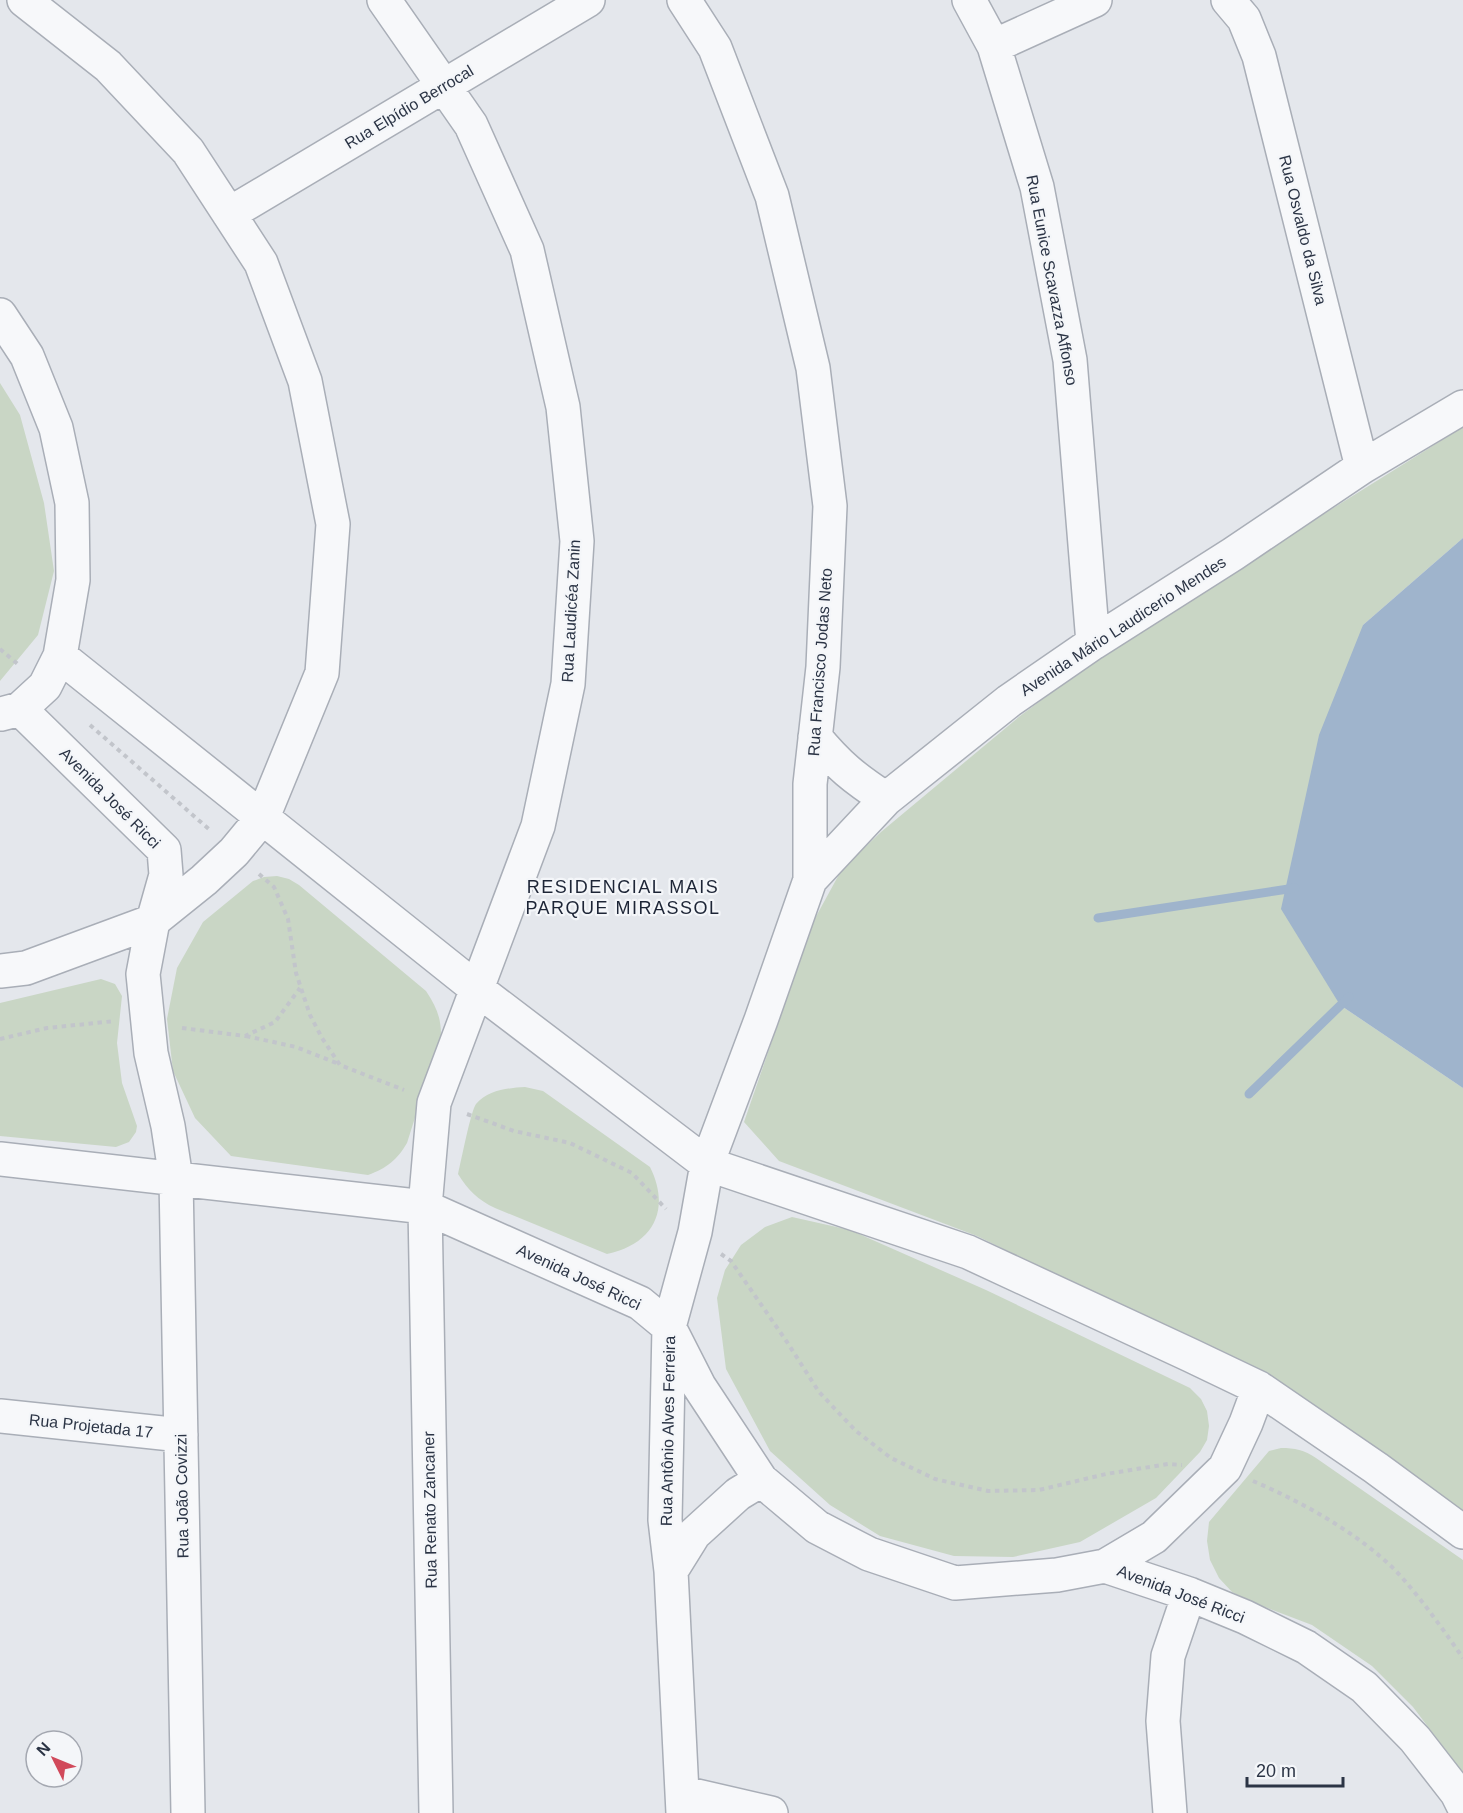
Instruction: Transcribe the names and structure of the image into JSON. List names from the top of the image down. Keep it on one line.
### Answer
{"streets":{"street":["Rua Elpídio Berrocal","Rua Osvaldo da Silva","Rua Eunice Scavazza Affonso","Rua Laudicéa Zanin","Avenida Mário Laudicerio Mendes","Rua Francisco Jodas Neto","Avenida José Ricci","Rua Projetada 17","Rua Antônio Alves Ferreira","Rua João Covizzi","Rua Renato Zancaner"]},"crossings":[["Rua Elpídio Berrocal","Rua Laudicéa Zanin"],["Rua Osvaldo da Silva","Avenida Mário Laudicerio Mendes"],["Rua Eunice Scavazza Affonso","Avenida Mário Laudicerio Mendes"],["Rua Laudicéa Zanin","Avenida José Ricci"],["Rua Laudicéa Zanin","Rua Renato Zancaner"],["Avenida Mário Laudicerio Mendes","Rua Francisco Jodas Neto"],["Rua Francisco Jodas Neto","Avenida José Ricci"],["Rua Francisco Jodas Neto","Rua Antônio Alves Ferreira"],["Avenida José Ricci","Rua Antônio Alves Ferreira"],["Avenida José Ricci","Rua João Covizzi"],["Avenida José Ricci","Rua Renato Zancaner"],["Rua Projetada 17","Rua João Covizzi"]],"districts":["RESIDENCIAL MAIS PARQUE MIRASSOL"],"scale_bar":"20 m","north":"top left"}
